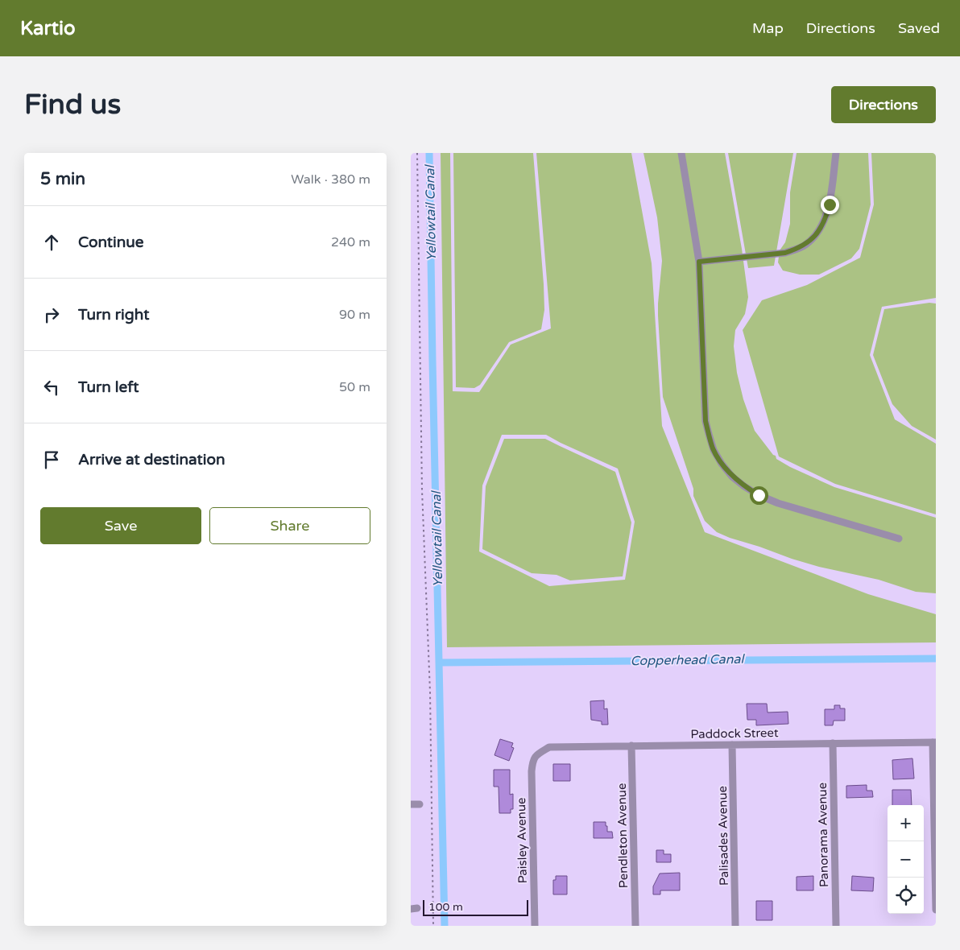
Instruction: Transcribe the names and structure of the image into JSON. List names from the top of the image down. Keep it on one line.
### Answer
{"streets":{"street":["Paddock Street","Panorama Avenue","Pendleton Avenue","Palisades Avenue","Paisley Avenue"]},"crossings":[["Paddock Street","Panorama Avenue"],["Paddock Street","Pendleton Avenue"],["Paddock Street","Palisades Avenue"],["Paddock Street","Paisley Avenue"]],"water":["Yellowtail Canal","Copperhead Canal"],"scale_bar":"100 m","page":{"header":"Kartio","nav":["Map","Directions","Saved"],"buttons":["Directions",["Save","Share"]],"title":"Find us","heading":["5 min","Walk · 380 m"],"list":[["Continue","240 m"],["Turn right","90 m"],["Turn left","50 m"],"Arrive at destination"],"map_buttons":["+","−"],"scale":"100 m"}}
